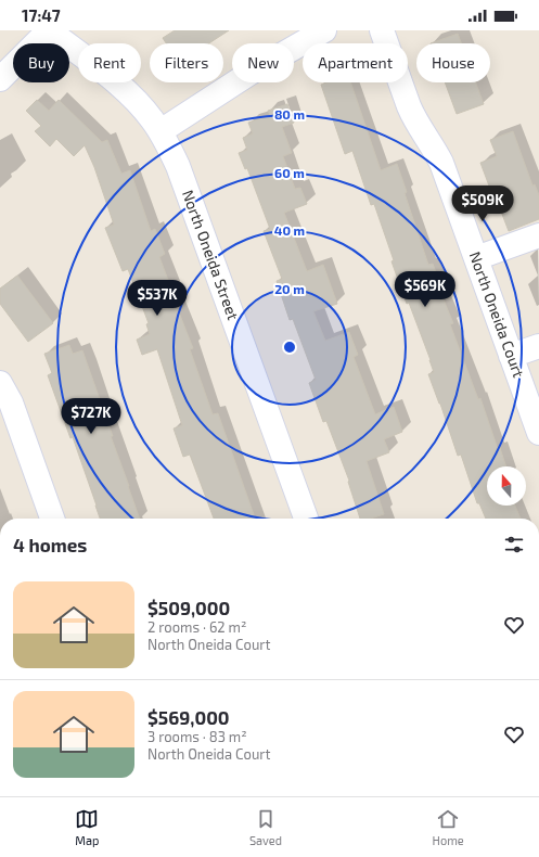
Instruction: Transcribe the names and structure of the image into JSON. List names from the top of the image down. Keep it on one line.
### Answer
{"streets":{"street":["North Oneida Street","North Oneida Court"]},"north":"top","page":{"status":"17:47","chip":["Buy","Rent","Filters","New","Apartment","House"],"price":["$509K","$569K","$537K","$727K"],"heading":"4 homes","list":[{"name":"$509,000","note":"2 rooms · 62 m² · North Oneida Court"},{"name":"$569,000","note":"3 rooms · 83 m² · North Oneida Court"}],"tabs":["Map","Saved","Home"]},"rings":["80 m","60 m","40 m","20 m"]}
